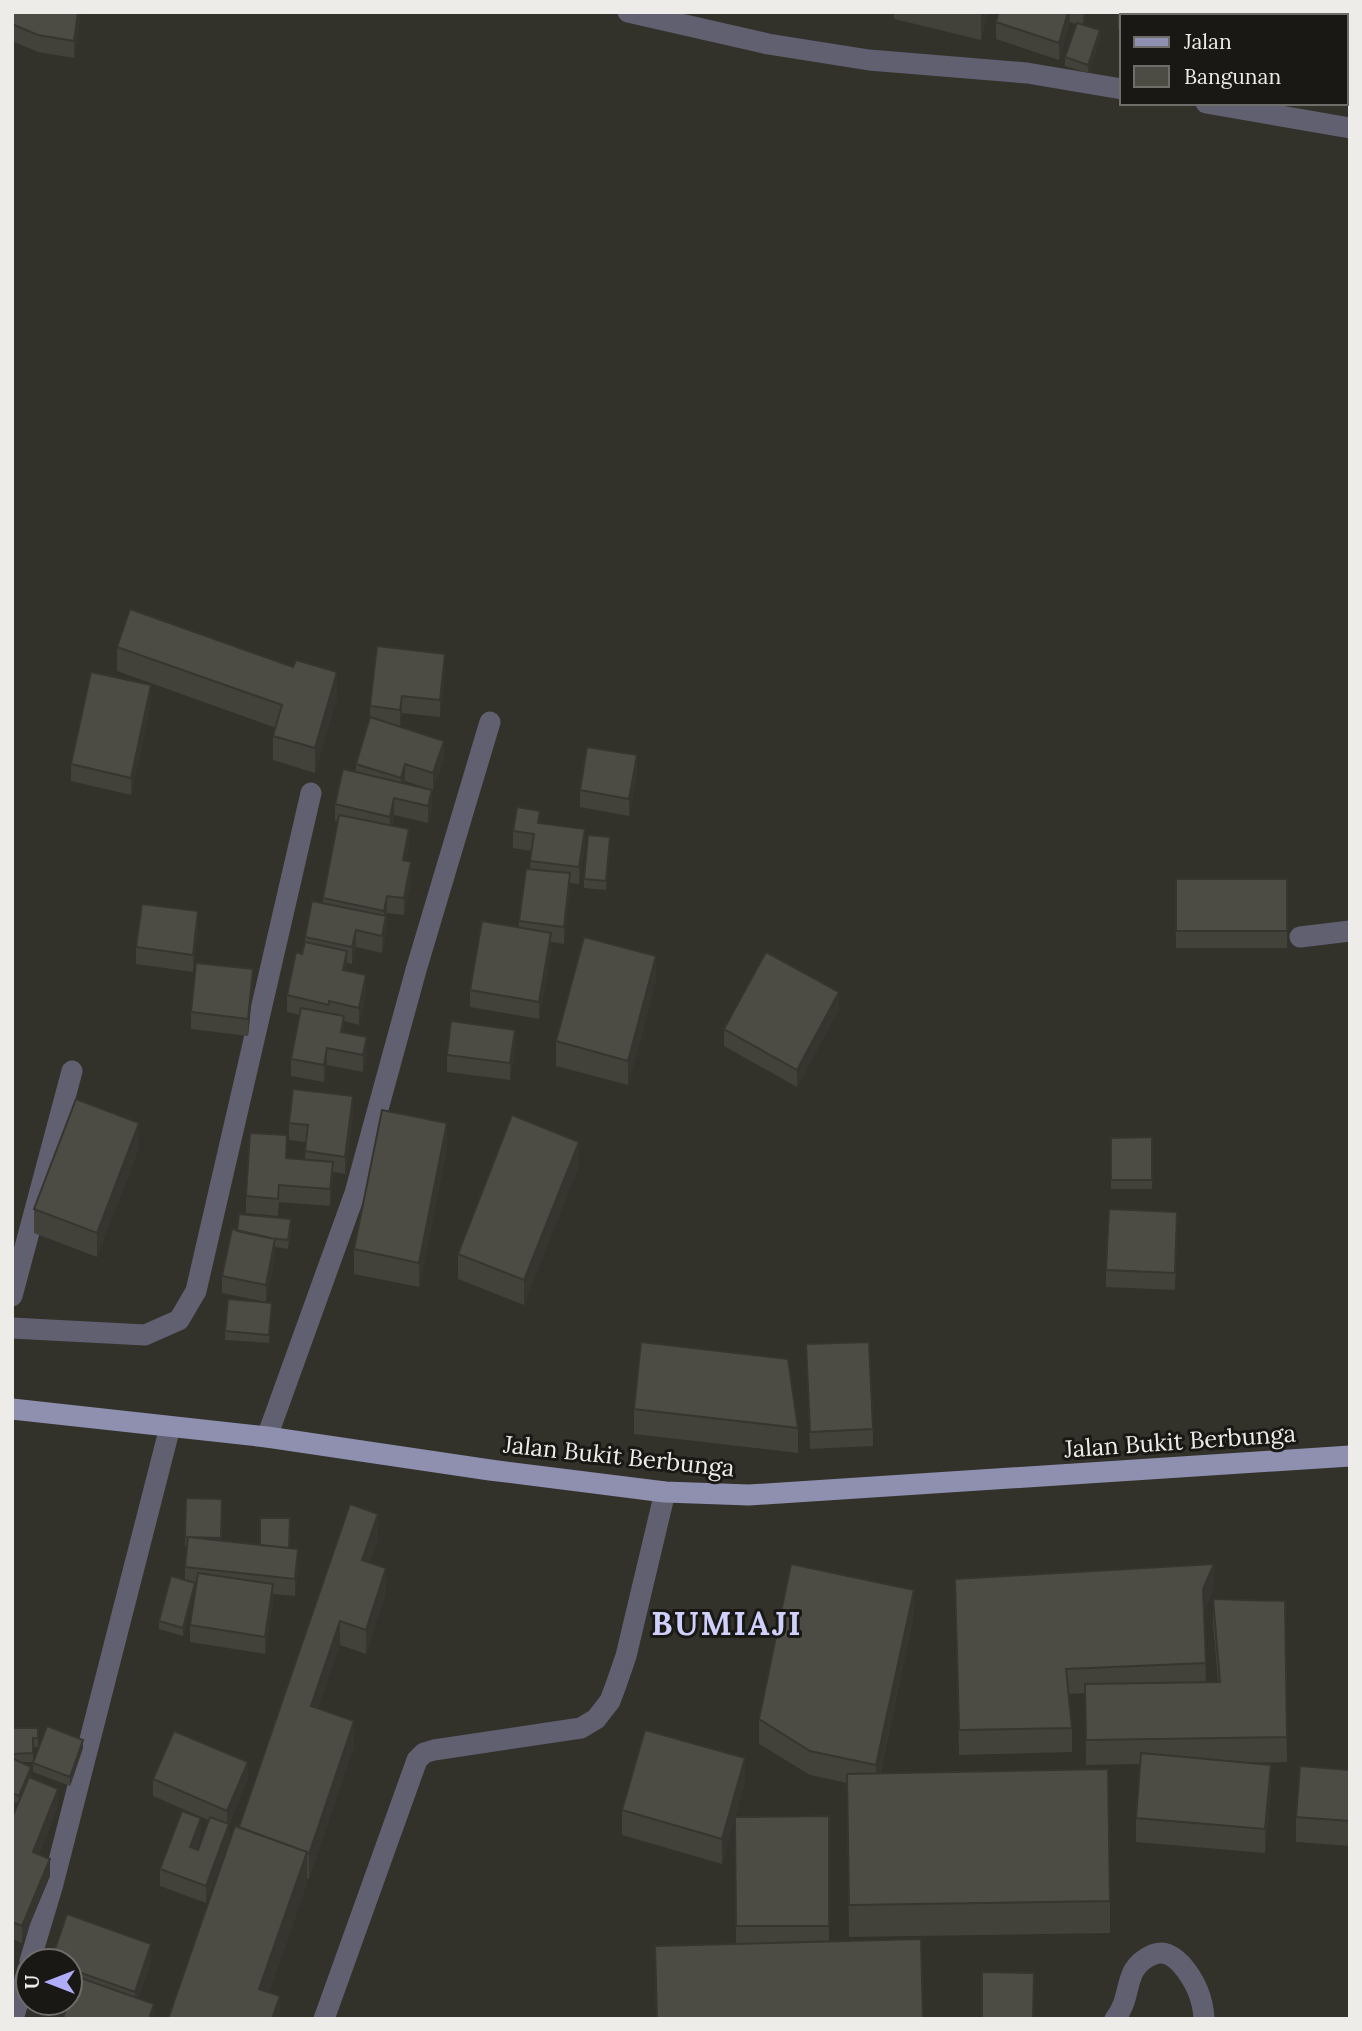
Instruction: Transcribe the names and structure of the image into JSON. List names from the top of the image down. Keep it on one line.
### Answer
{"streets":{"main road":["Jalan Bukit Berbunga"]},"districts":["BUMIAJI"],"legend":["Jalan","Bangunan"],"north":"left"}
